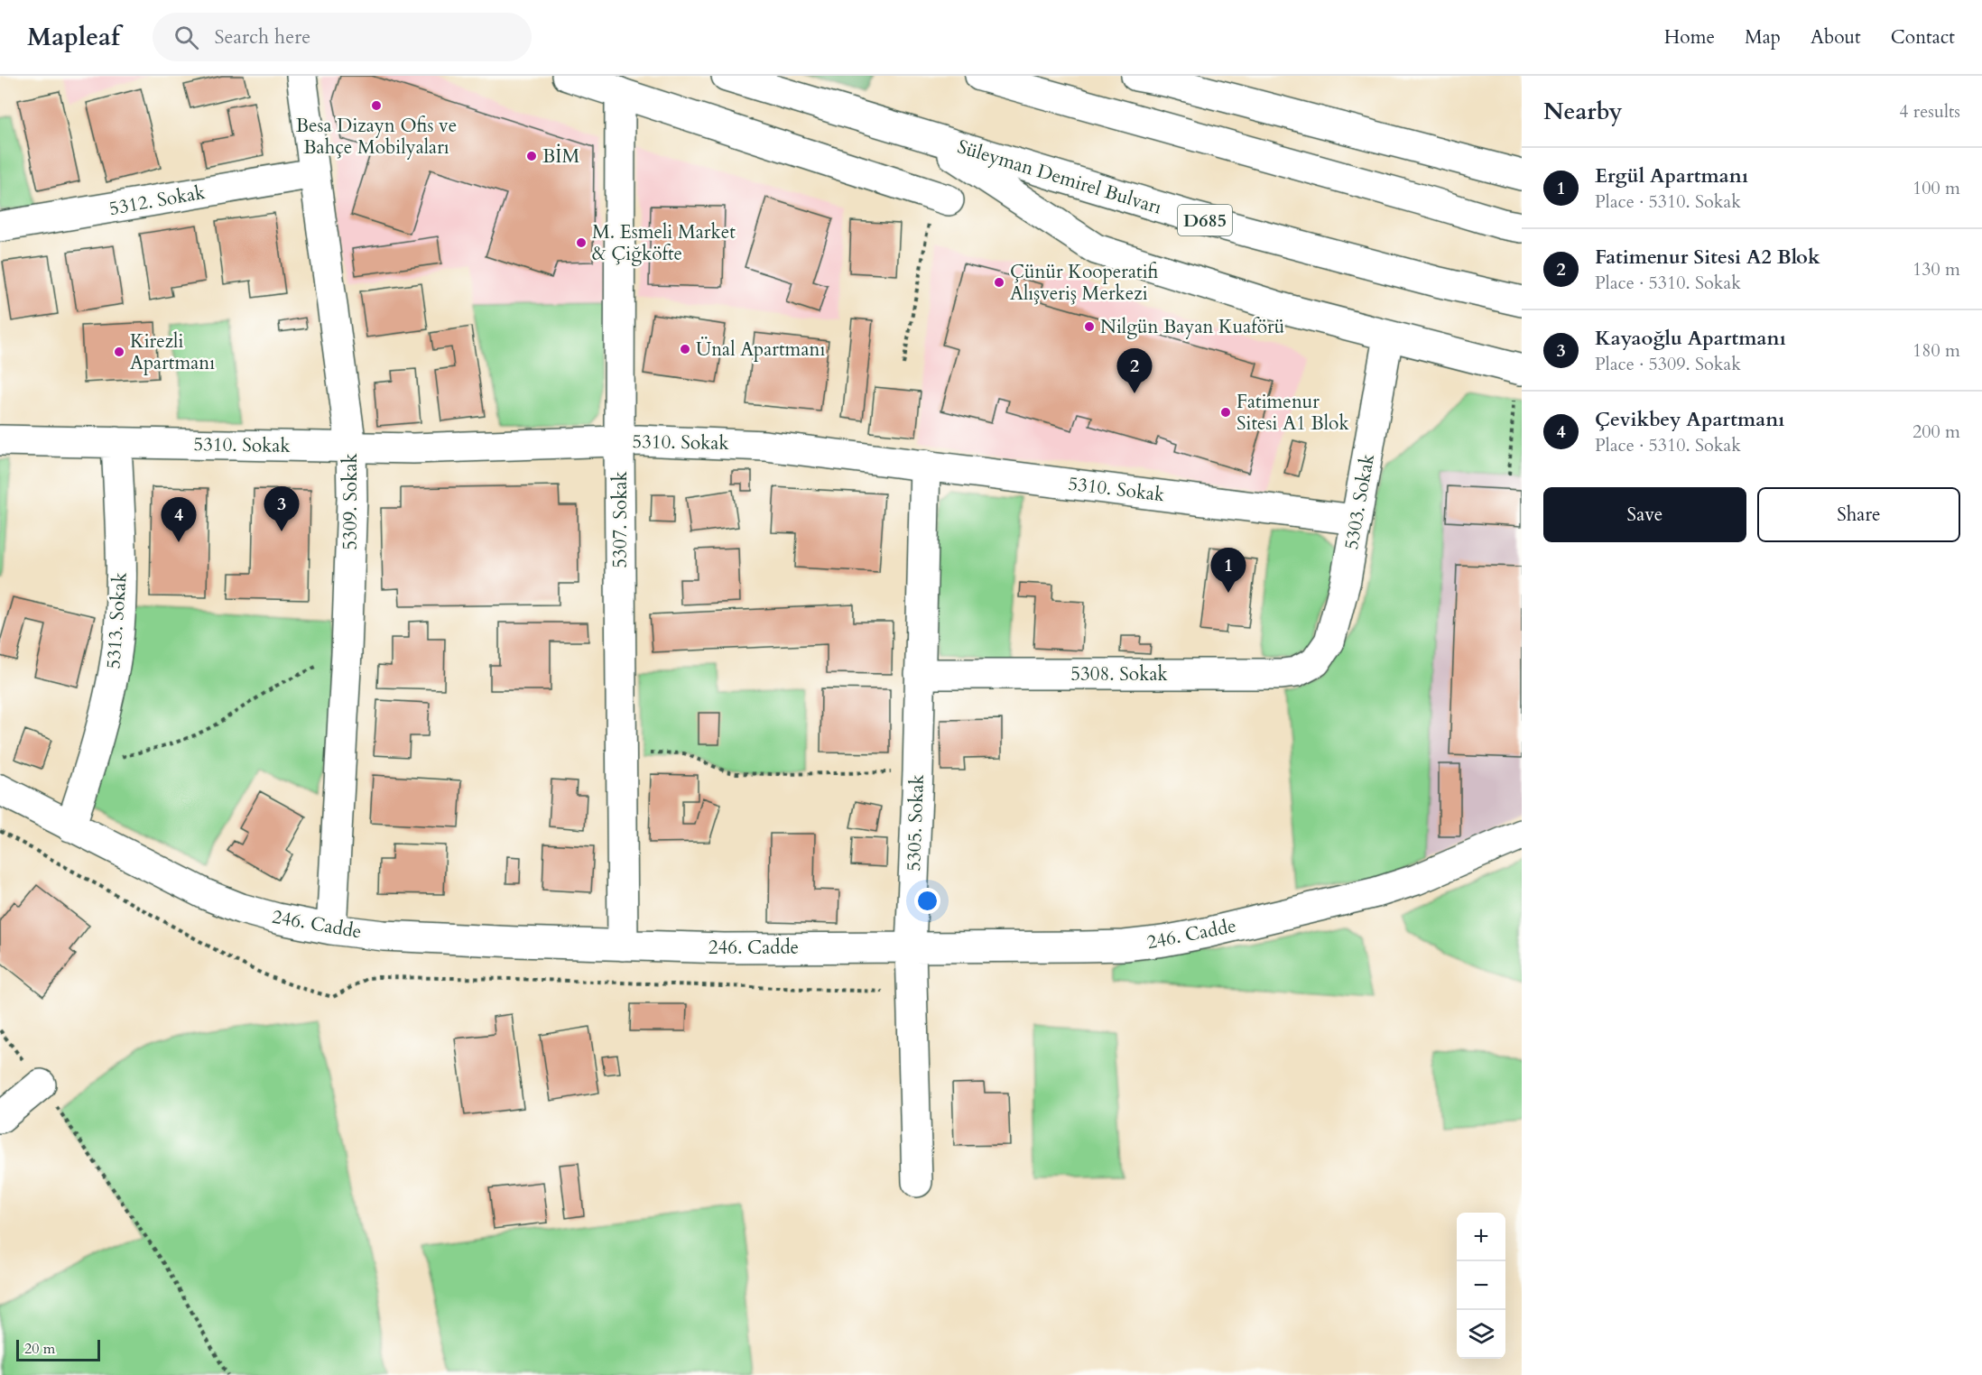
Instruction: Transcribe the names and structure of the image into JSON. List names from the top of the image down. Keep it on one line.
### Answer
{"streets":{"main road":["Süleyman Demirel Bulvarı","5312. Sokak","D685","5310. Sokak","5309. Sokak","5303. Sokak","5307. Sokak","5313. Sokak","5308. Sokak","5305. Sokak","246. Cadde"]},"crossings":[["5312. Sokak","5309. Sokak"],["5310. Sokak","5309. Sokak"],["5310. Sokak","5303. Sokak"],["5310. Sokak","5307. Sokak"],["5310. Sokak","5313. Sokak"],["5310. Sokak","5305. Sokak"],["5309. Sokak","246. Cadde"],["5303. Sokak","5308. Sokak"],["5307. Sokak","246. Cadde"],["5313. Sokak","246. Cadde"],["5308. Sokak","5305. Sokak"],["5305. Sokak","246. Cadde"]],"places":["Besa Dizayn Ofis ve Bahçe Mobilyaları","BİM","M. Esmeli Market & Çiğköfte","Çünür Kooperatifi Alışveriş Merkezi","Nilgün Bayan Kuaförü","Ünal Apartmanı","Kirezli Apartmanı","Fatimenur Sitesi A1 Blok"],"scale_bar":"20 m","page":{"header":"Mapleaf","search":"Search here","nav":["Home","Map","About","Contact"],"heading":["Nearby","4 results"],"list":[{"mark":"1","name":"Ergül Apartmanı","note":"Place · 5310. Sokak","value":"100 m"},{"mark":"2","name":"Fatimenur Sitesi A2 Blok","note":"Place · 5310. Sokak","value":"130 m"},{"mark":"3","name":"Kayaoğlu Apartmanı","note":"Place · 5309. Sokak","value":"180 m"},{"mark":"4","name":"Çevikbey Apartmanı","note":"Place · 5310. Sokak","value":"200 m"}],"pins":["2","3","4","1"],"buttons":["Save","Share"],"map_buttons":["+","−"],"scale":"20 m"}}
